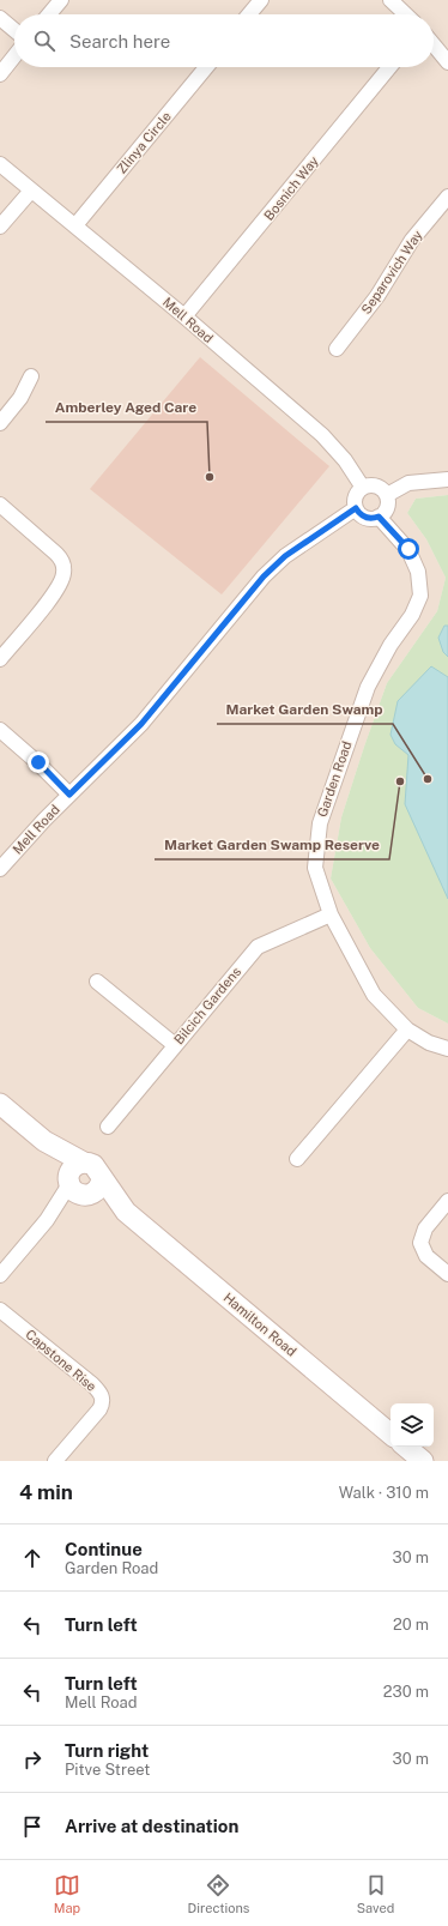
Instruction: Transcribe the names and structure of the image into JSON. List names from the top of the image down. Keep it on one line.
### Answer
{"streets":{"main road":["Hamilton Road"],"street":["Zlinya Circle","Bosnich Way","Separovich Way","Mell Road","Garden Road","Bilcich Gardens","Capstone Rise"]},"crossings":[["Zlinya Circle","Mell Road"],["Bosnich Way","Mell Road"],["Mell Road","Garden Road"],["Garden Road","Bilcich Gardens"]],"places":["Amberley Aged Care","Market Garden Swamp","Market Garden Swamp Reserve"],"page":{"search":"Search here","heading":["4 min","Walk · 310 m"],"list":[["Continue","Garden Road","30 m"],["Turn left","20 m"],["Turn left","Mell Road","230 m"],["Turn right","Pitve Street","30 m"],"Arrive at destination"],"nav":["Map","Directions","Saved"]}}
